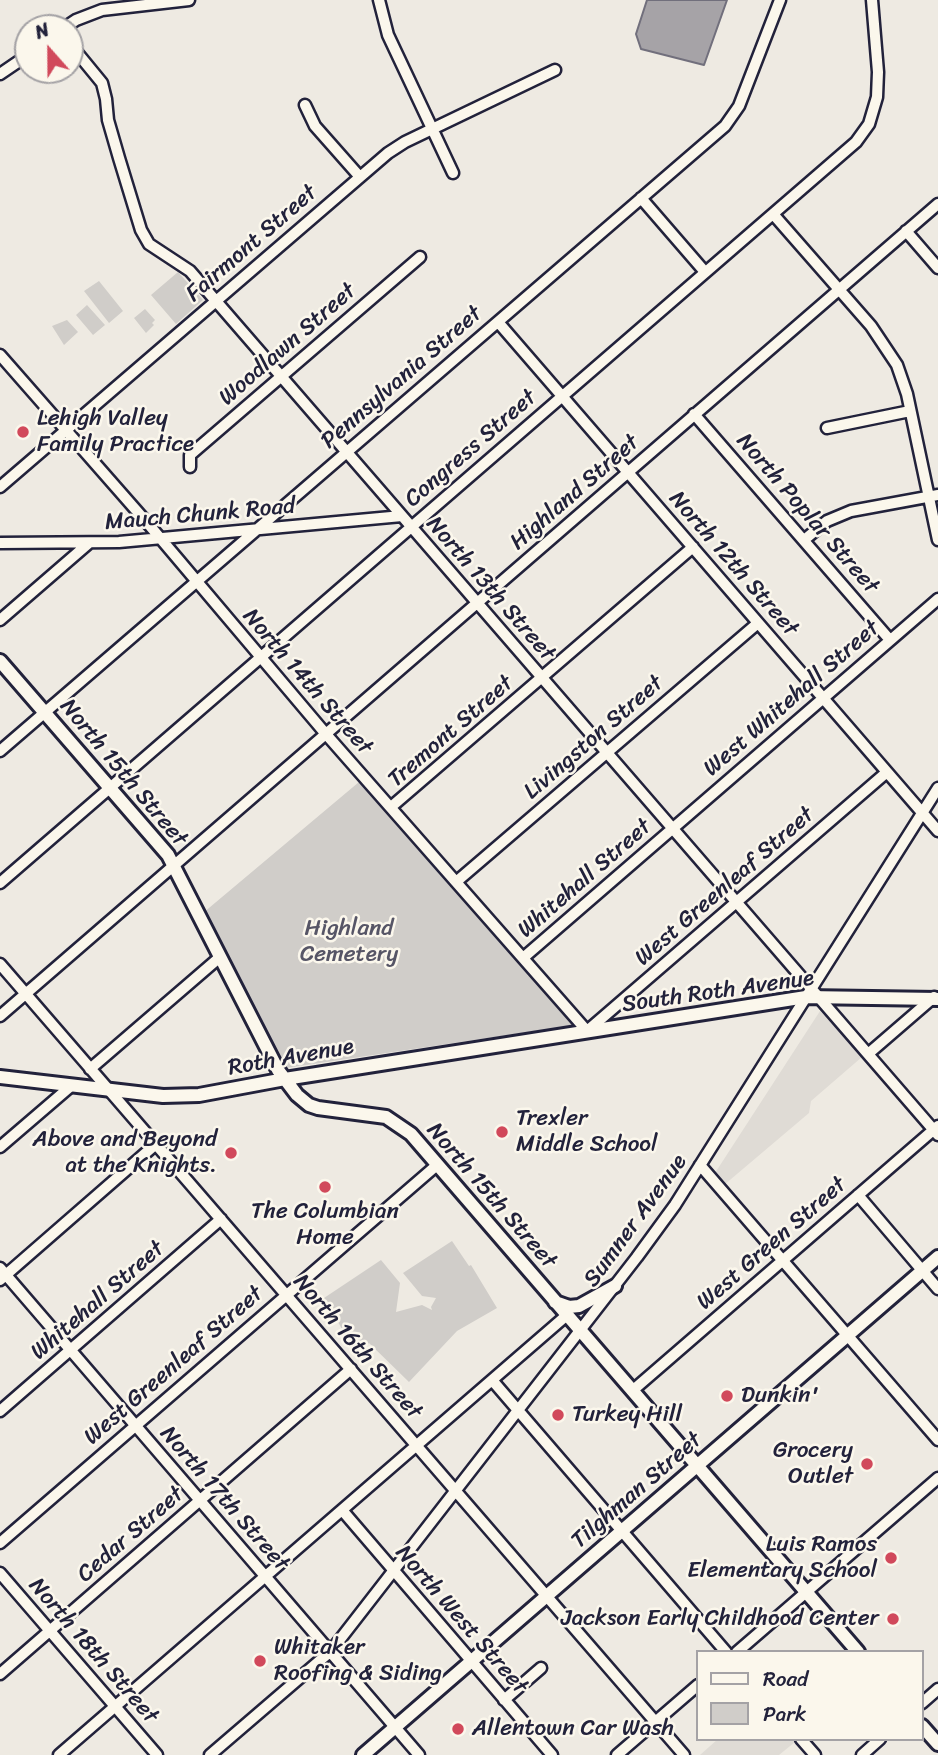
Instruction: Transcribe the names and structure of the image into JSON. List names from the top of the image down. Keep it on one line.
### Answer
{"streets":{"main road":["North 15th Street","South Roth Avenue","Roth Avenue","Tilghman Street"],"street":["Fairmont Street","Woodlawn Street","Pennsylvania Street","Congress Street","Highland Street","North Poplar Street","Mauch Chunk Road","North 12th Street","North 13th Street","North 14th Street","West Whitehall Street","Tremont Street","Livingston Street","Whitehall Street","West Greenleaf Street","Sumner Avenue","West Green Street","North 16th Street","North 17th Street","Cedar Street","North West Street","North 18th Street"]},"crossings":[["Fairmont Street","North 13th Street"],["Fairmont Street","North 14th Street"],["Woodlawn Street","North 13th Street"],["Pennsylvania Street","Mauch Chunk Road"],["Pennsylvania Street","North 12th Street"],["Pennsylvania Street","North 13th Street"],["Pennsylvania Street","North 14th Street"],["Pennsylvania Street","North 15th Street"],["Congress Street","North 12th Street"],["Congress Street","North 13th Street"],["Congress Street","North 14th Street"],["Congress Street","North 15th Street"],["Highland Street","North Poplar Street"],["Highland Street","North 12th Street"],["Highland Street","North 13th Street"],["Highland Street","North 14th Street"],["Highland Street","North 15th Street"],["Highland Street","North 16th Street"],["North Poplar Street","West Whitehall Street"],["Mauch Chunk Road","North 13th Street"],["Mauch Chunk Road","North 14th Street"],["North 12th Street","West Whitehall Street"],["North 12th Street","Tremont Street"],["North 12th Street","Livingston Street"],["North 12th Street","West Greenleaf Street"],["North 12th Street","Sumner Avenue"],["North 13th Street","West Whitehall Street"],["North 13th Street","Tremont Street"],["North 13th Street","Livingston Street"],["North 13th Street","Whitehall Street"],["North 13th Street","West Greenleaf Street"],["North 13th Street","South Roth Avenue"],["North 13th Street","Sumner Avenue"],["North 13th Street","West Green Street"],["North 14th Street","Tremont Street"],["North 14th Street","Livingston Street"],["North 14th Street","Whitehall Street"],["North 14th Street","West Greenleaf Street"],["North 14th Street","South Roth Avenue"],["North 14th Street","Roth Avenue"],["West Whitehall Street","Whitehall Street"],["North 15th Street","West Greenleaf Street"],["North 15th Street","Roth Avenue"],["North 15th Street","Sumner Avenue"],["North 15th Street","West Green Street"],["North 15th Street","Tilghman Street"],["Whitehall Street","North 16th Street"],["Whitehall Street","North 17th Street"],["West Greenleaf Street","South Roth Avenue"],["West Greenleaf Street","Roth Avenue"],["West Greenleaf Street","North 16th Street"],["West Greenleaf Street","North 17th Street"],["South Roth Avenue","Roth Avenue"],["South Roth Avenue","Sumner Avenue"],["Roth Avenue","North 16th Street"],["Sumner Avenue","North 16th Street"],["Sumner Avenue","North 17th Street"],["Sumner Avenue","North West Street"],["North 16th Street","Tilghman Street"],["North 16th Street","Cedar Street"],["Tilghman Street","North 17th Street"],["Tilghman Street","North West Street"],["North 17th Street","Cedar Street"],["Cedar Street","North 18th Street"]],"parks":["Highland Cemetery"],"places":["Lehigh Valley Family Practice","Trexler Middle School","Above and Beyond at the Knights.","The Columbian Home","Dunkin'","Turkey Hill","Grocery Outlet","Luis Ramos Elementary School","Jackson Early Childhood Center","Whitaker Roofing & Siding","Allentown Car Wash"],"legend":["Road","Park"],"north":"top"}
